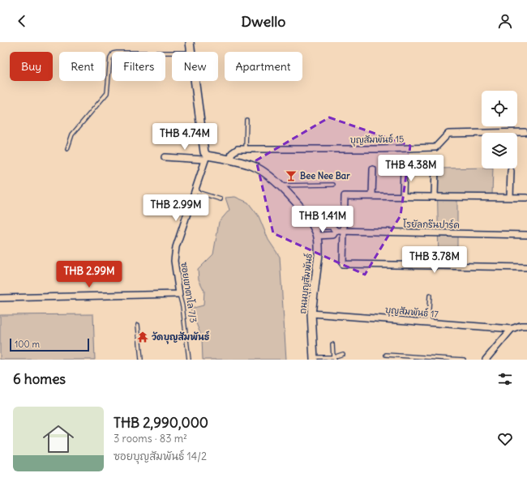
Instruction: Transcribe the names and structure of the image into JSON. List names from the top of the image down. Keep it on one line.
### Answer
{"streets":{"street":["บุญสัมพันธ์ 15","โรยัลกรีนปาร์ค","ถนนบุญสัมพันธ์","ซอยเขาตาโล 7/3","บุญสัมพันธ์ 17"]},"crossings":[["บุญสัมพันธ์ 15","ถนนบุญสัมพันธ์"],["โรยัลกรีนปาร์ค","ถนนบุญสัมพันธ์"],["ถนนบุญสัมพันธ์","ซอยเขาตาโล 7/3"],["ถนนบุญสัมพันธ์","บุญสัมพันธ์ 17"]],"places":{"bar":["Bee Nee Bar"],"temple":["วัดบุญสัมพันธ์"]},"scale_bar":"100 m","page":{"header":"Dwello","chip":["Buy","Rent","Filters","New","Apartment"],"price":["THB 4.74M","THB 4.38M","THB 2.99M","THB 1.41M","THB 3.78M","THB 2.99M"],"scale":"100 m","heading":"6 homes","list":[{"name":"THB 2,990,000","note":"3 rooms · 83 m² · ซอยบุญสัมพันธ์ 14/2"}]}}
